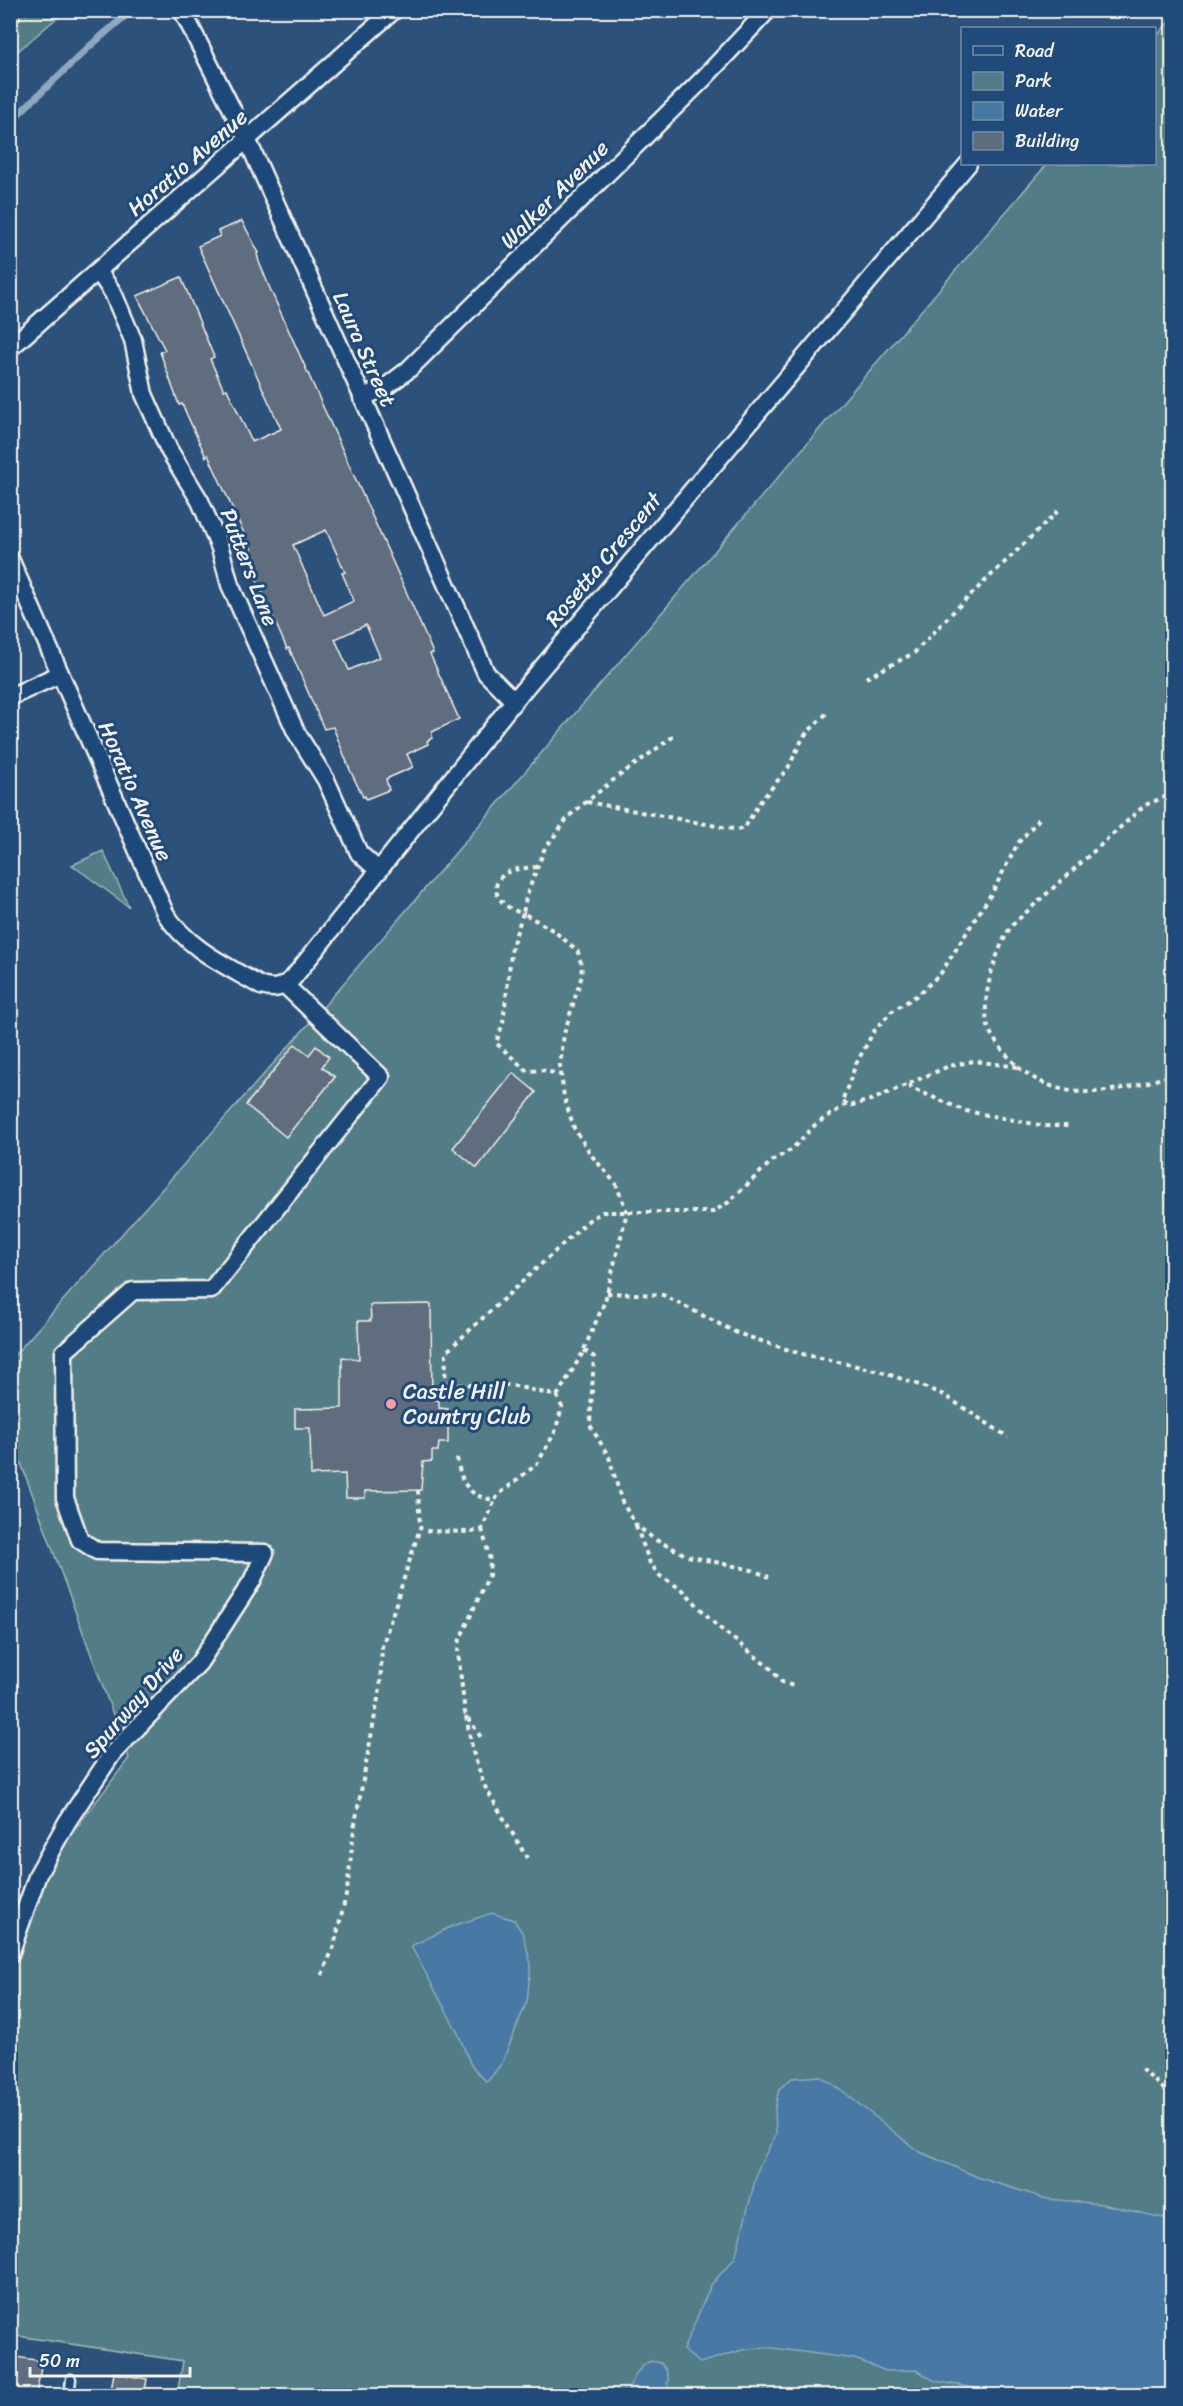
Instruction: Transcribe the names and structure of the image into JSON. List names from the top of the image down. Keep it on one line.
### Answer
{"streets":{"street":["Horatio Avenue","Walker Avenue","Laura Street","Rosetta Crescent","Putters Lane","Spurway Drive"]},"crossings":[["Horatio Avenue","Laura Street"],["Horatio Avenue","Rosetta Crescent"],["Horatio Avenue","Putters Lane"],["Horatio Avenue","Spurway Drive"],["Walker Avenue","Laura Street"],["Laura Street","Rosetta Crescent"],["Rosetta Crescent","Putters Lane"],["Rosetta Crescent","Spurway Drive"]],"places":["Castle Hill Country Club"],"legend":["Road","Park","Water","Building"],"scale_bar":"50 m"}
